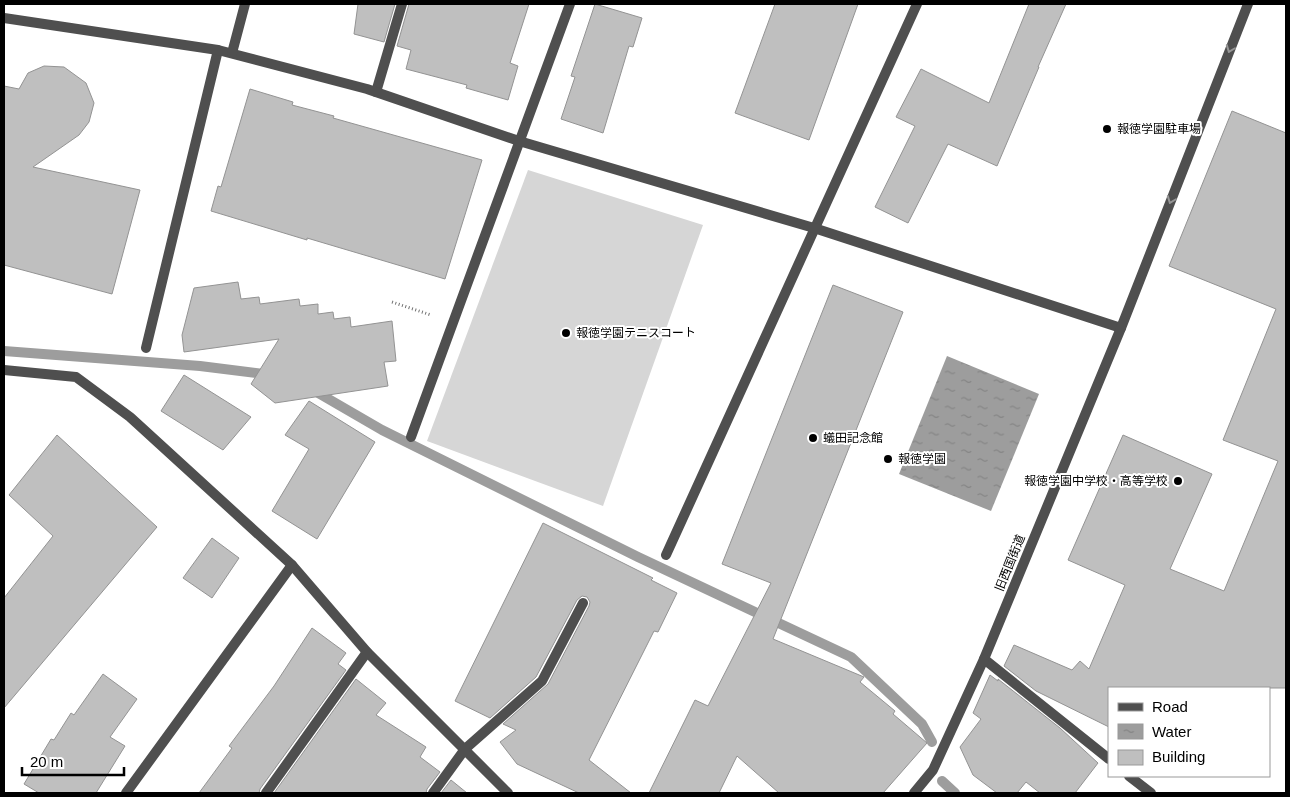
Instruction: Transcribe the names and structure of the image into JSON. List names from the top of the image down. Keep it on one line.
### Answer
{"streets":{"street":["旧西国街道"]},"one_way":["旧西国街道"],"places":["報徳学園駐車場","報徳学園テニスコート","蟻田記念館","報徳学園","報徳学園中学校・高等学校"],"legend":["Road","Water","Building"],"scale_bar":"20 m"}
